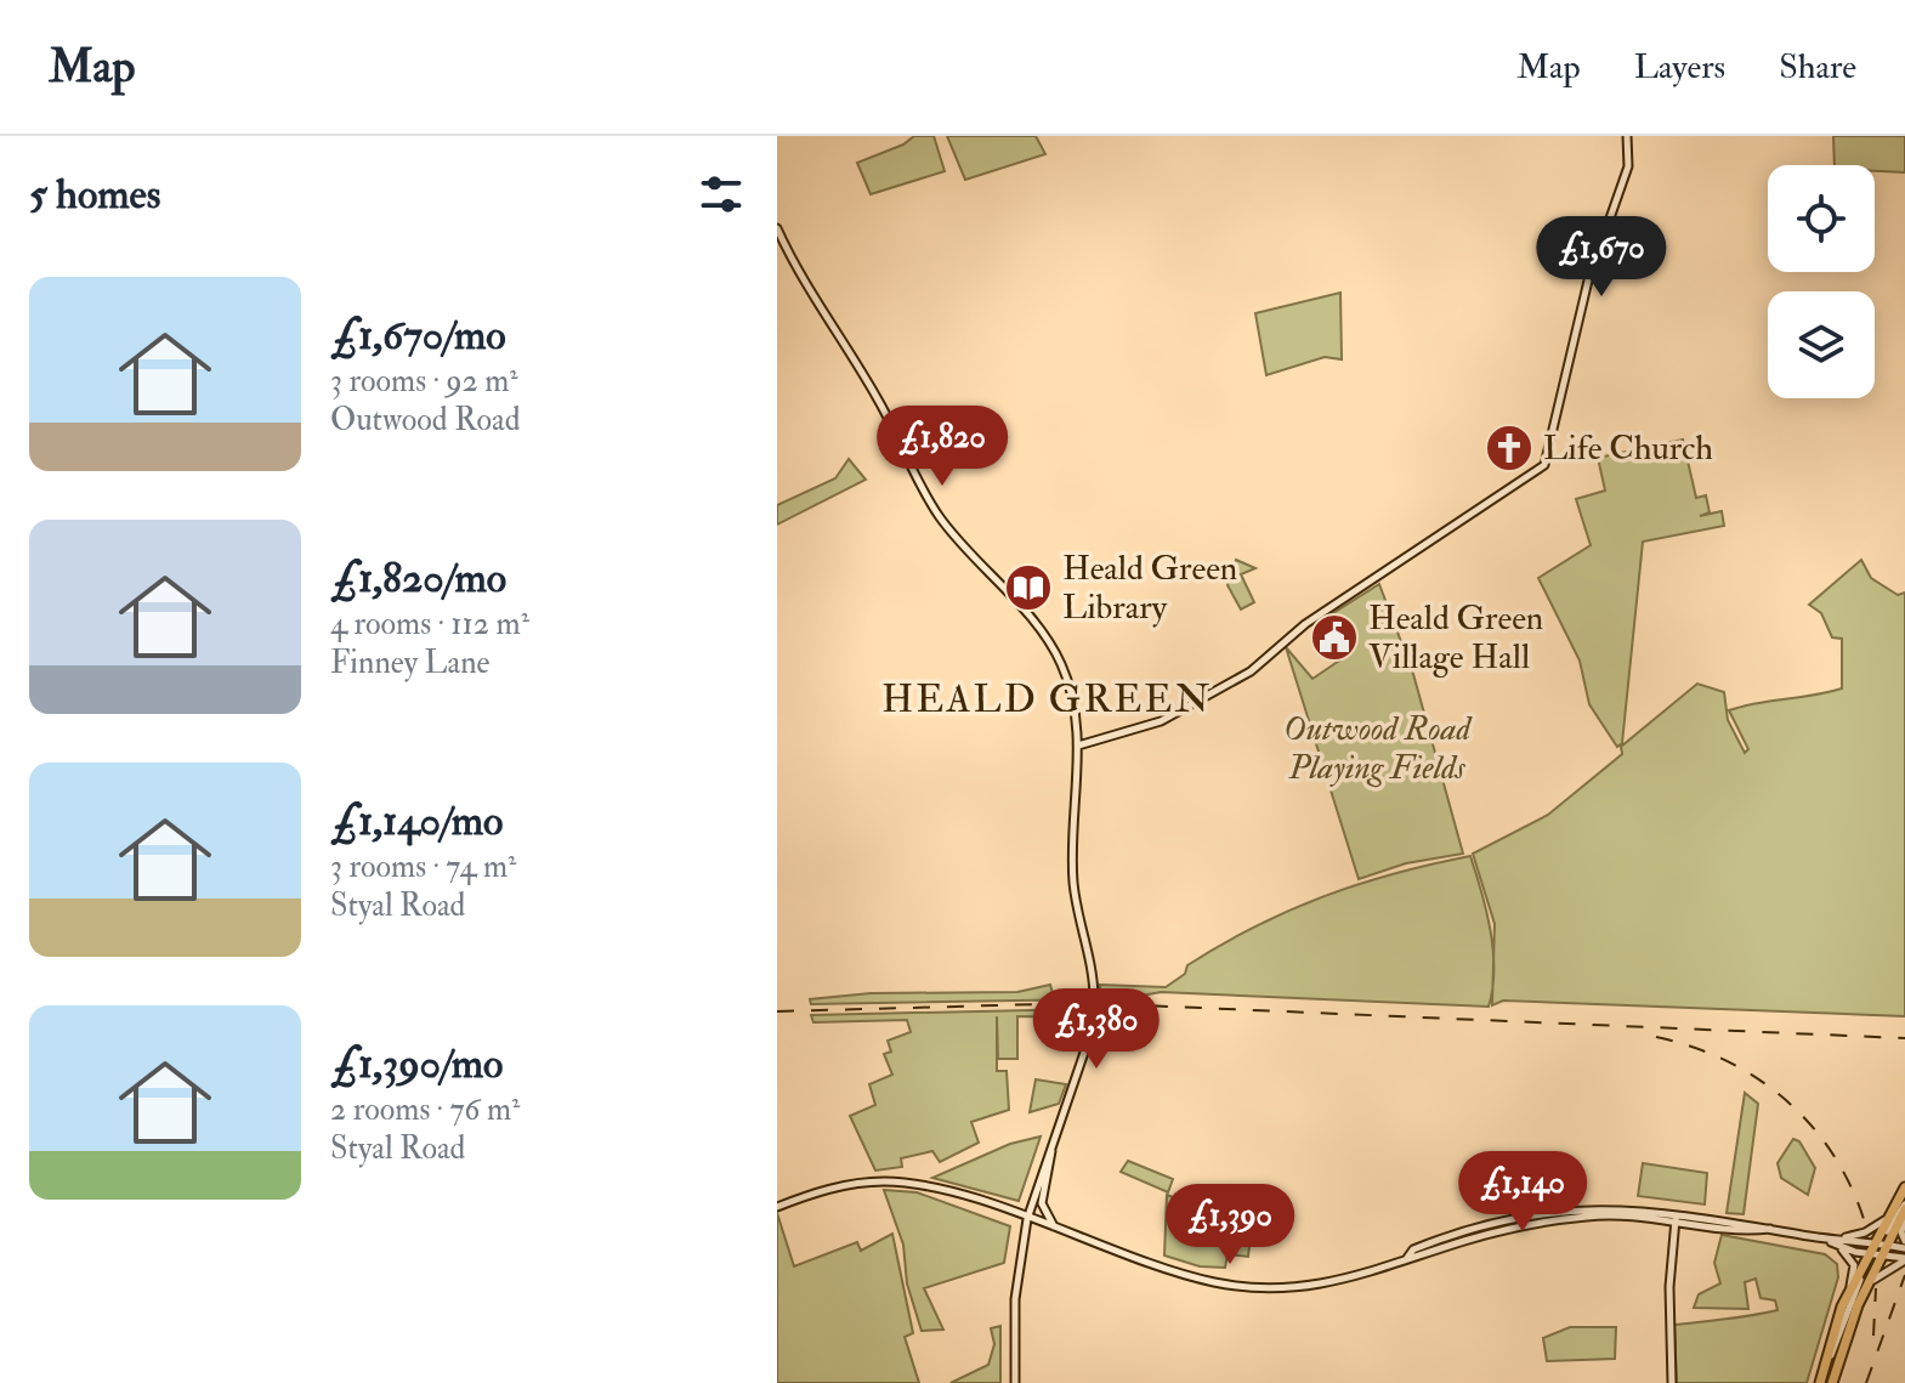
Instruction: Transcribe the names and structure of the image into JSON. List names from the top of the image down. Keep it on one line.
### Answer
{"districts":["HEALD GREEN"],"parks":["Outwood Road Playing Fields"],"places":{"church":["Life Church"],"library":["Heald Green Library"],"public building":["Heald Green Village Hall"]},"page":{"header":"Map","nav":["Map","Layers","Share"],"heading":"5 homes","price":["£1,670","£1,820","£1,380","£1,140","£1,390"],"list":[{"name":"£1,670/mo","note":"3 rooms · 92 m² · Outwood Road"},{"name":"£1,820/mo","note":"4 rooms · 112 m² · Finney Lane"},{"name":"£1,140/mo","note":"3 rooms · 74 m² · Styal Road"},{"name":"£1,390/mo","note":"2 rooms · 76 m² · Styal Road"}]}}
